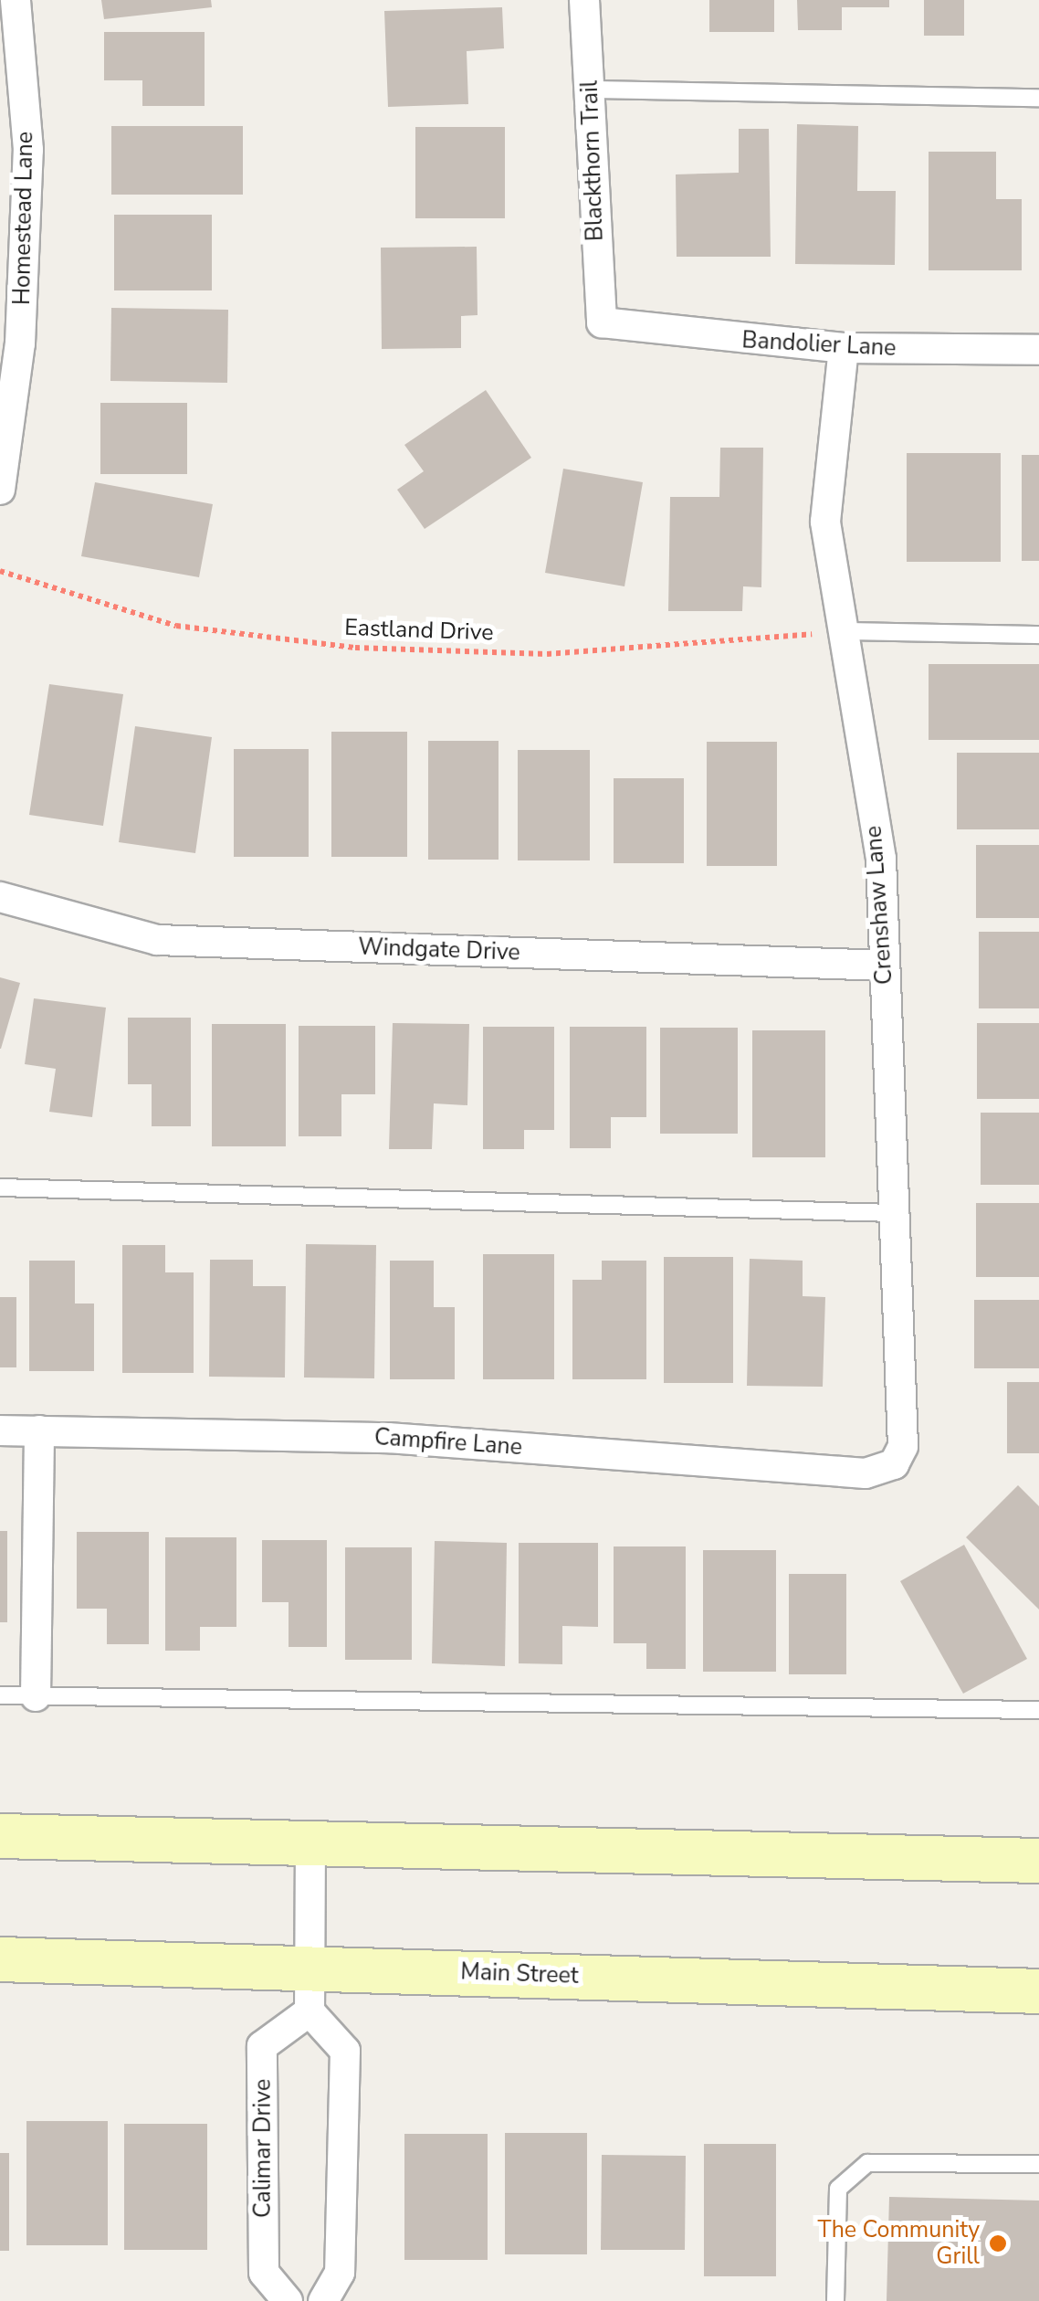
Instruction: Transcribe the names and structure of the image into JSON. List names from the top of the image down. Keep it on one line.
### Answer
{"streets":{"main road":["Main Street"],"street":["Blackthorn Trail","Homestead Lane","Bandolier Lane","Crenshaw Lane","Windgate Drive","Campfire Lane","Calimar Drive"],"path":["Eastland Drive"]},"crossings":[["Blackthorn Trail","Bandolier Lane"],["Bandolier Lane","Crenshaw Lane"],["Eastland Drive","Crenshaw Lane"],["Crenshaw Lane","Windgate Drive"],["Crenshaw Lane","Campfire Lane"]],"places":["The Community Grill"]}
